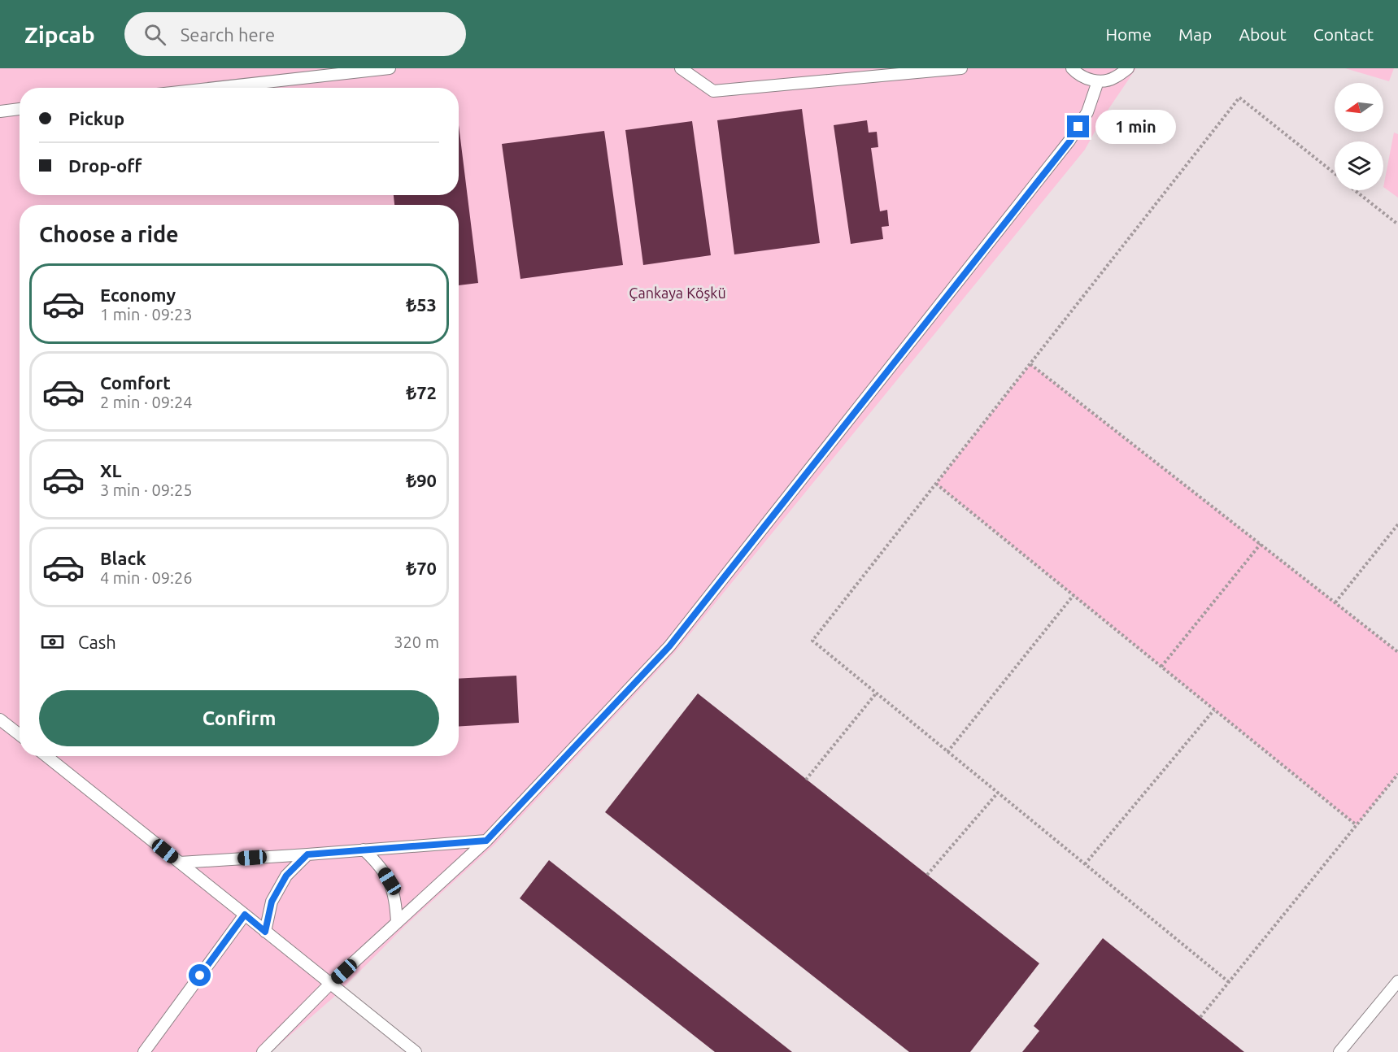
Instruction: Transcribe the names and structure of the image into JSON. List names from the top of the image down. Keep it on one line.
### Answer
{"parks":["Çankaya Köşkü"],"north":"left","page":{"header":"Zipcab","search":"Search here","nav":["Home","Map","About","Contact"],"banner":["Pickup","Drop-off"],"bubble":"1 min","heading":"Choose a ride","list":[{"name":"Economy","note":"1 min · 09:23","value":"₺53"},{"name":"Comfort","note":"2 min · 09:24","value":"₺72"},{"name":"XL","note":"3 min · 09:25","value":"₺90"},{"name":"Black","note":"4 min · 09:26","value":"₺70"}],"pay":["Cash","320 m"],"buttons":"Confirm"}}
